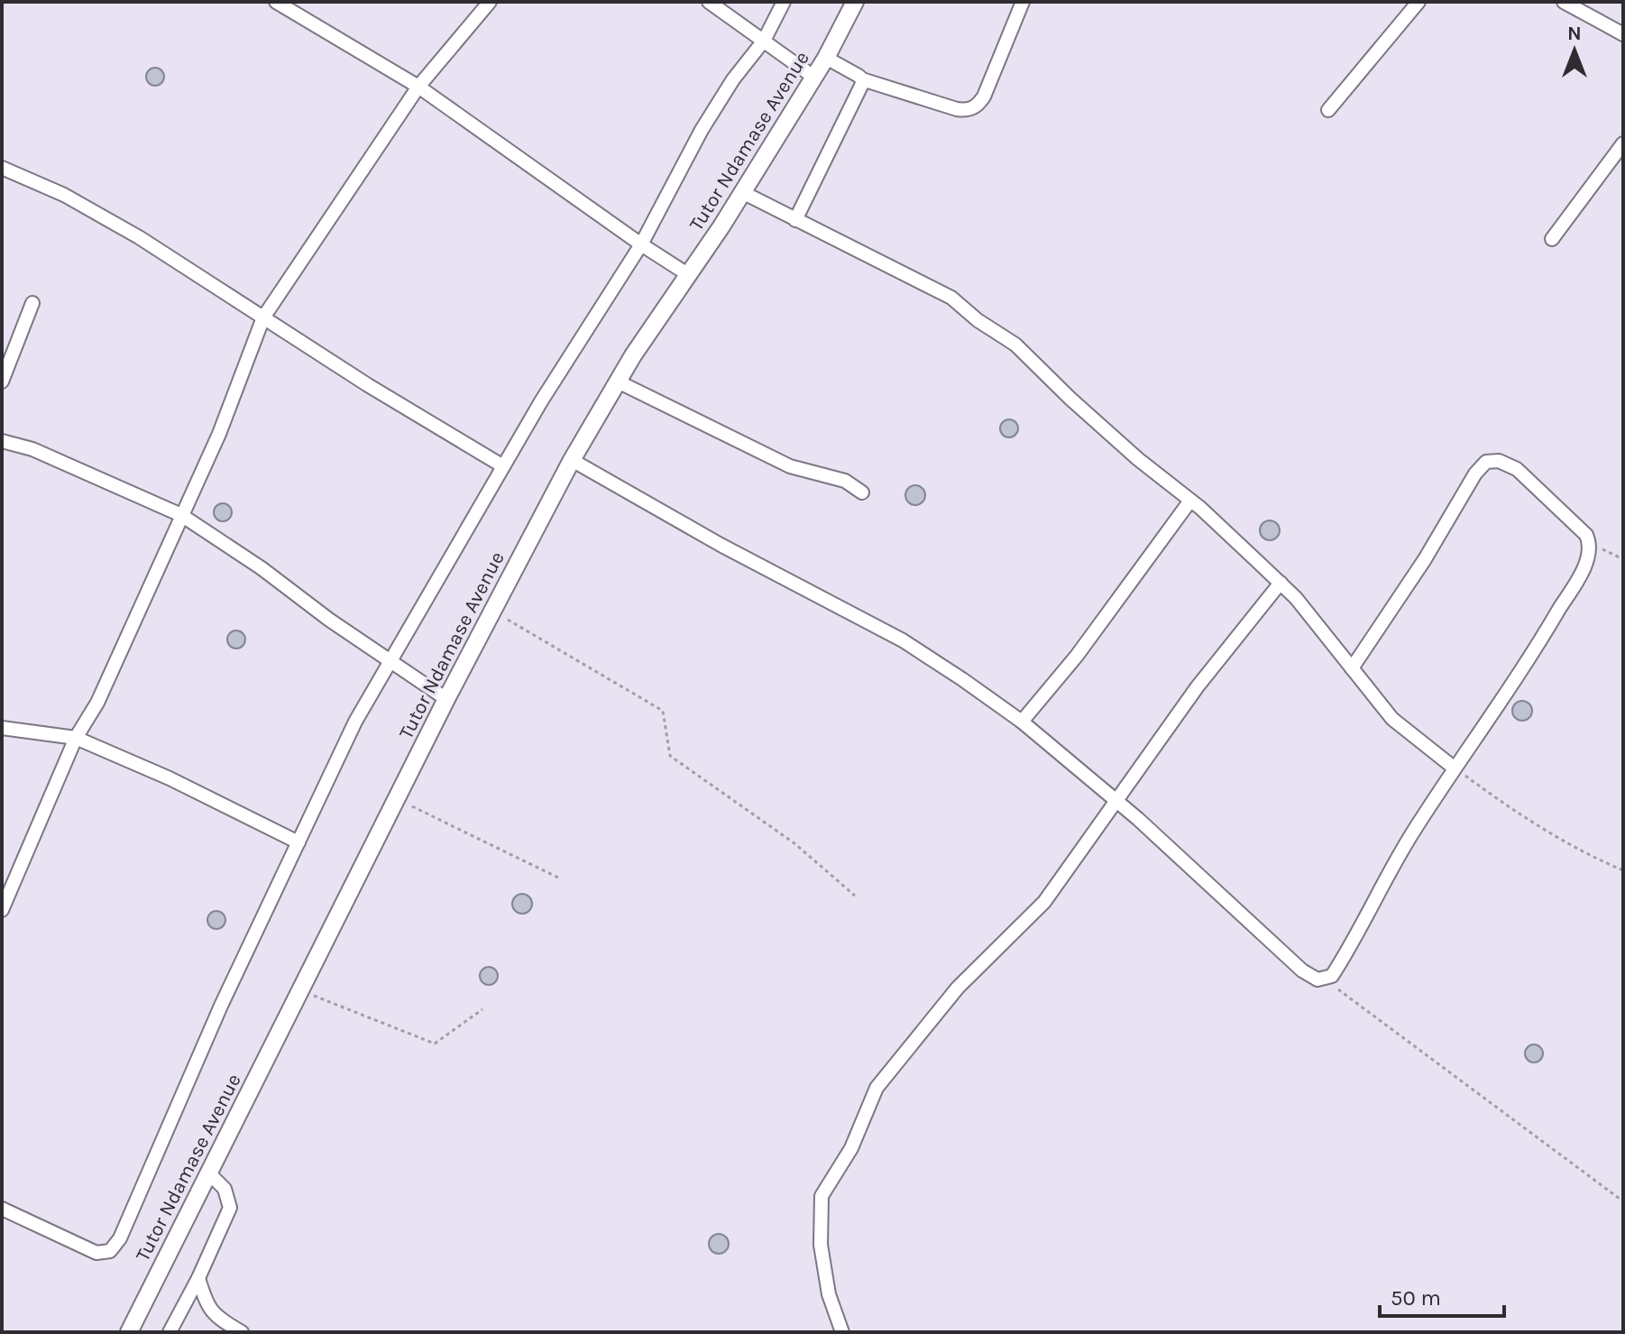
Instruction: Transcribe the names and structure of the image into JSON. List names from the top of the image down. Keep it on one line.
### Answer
{"streets":{"street":["Tutor Ndamase Avenue"]},"scale_bar":"50 m","north":"top"}
